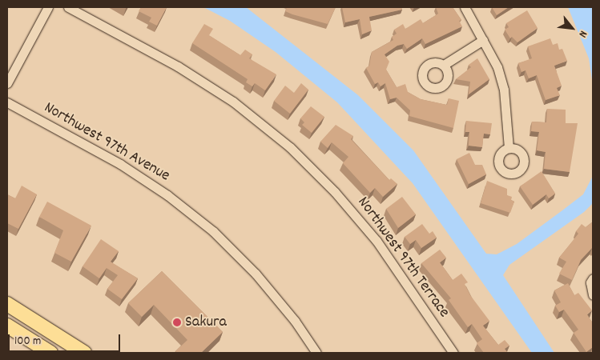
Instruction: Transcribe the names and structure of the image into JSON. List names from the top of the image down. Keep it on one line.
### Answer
{"streets":{"street":["Northwest 97th Avenue","Northwest 97th Terrace"]},"places":["Sakura"],"scale_bar":"100 m","north":"bottom right"}
